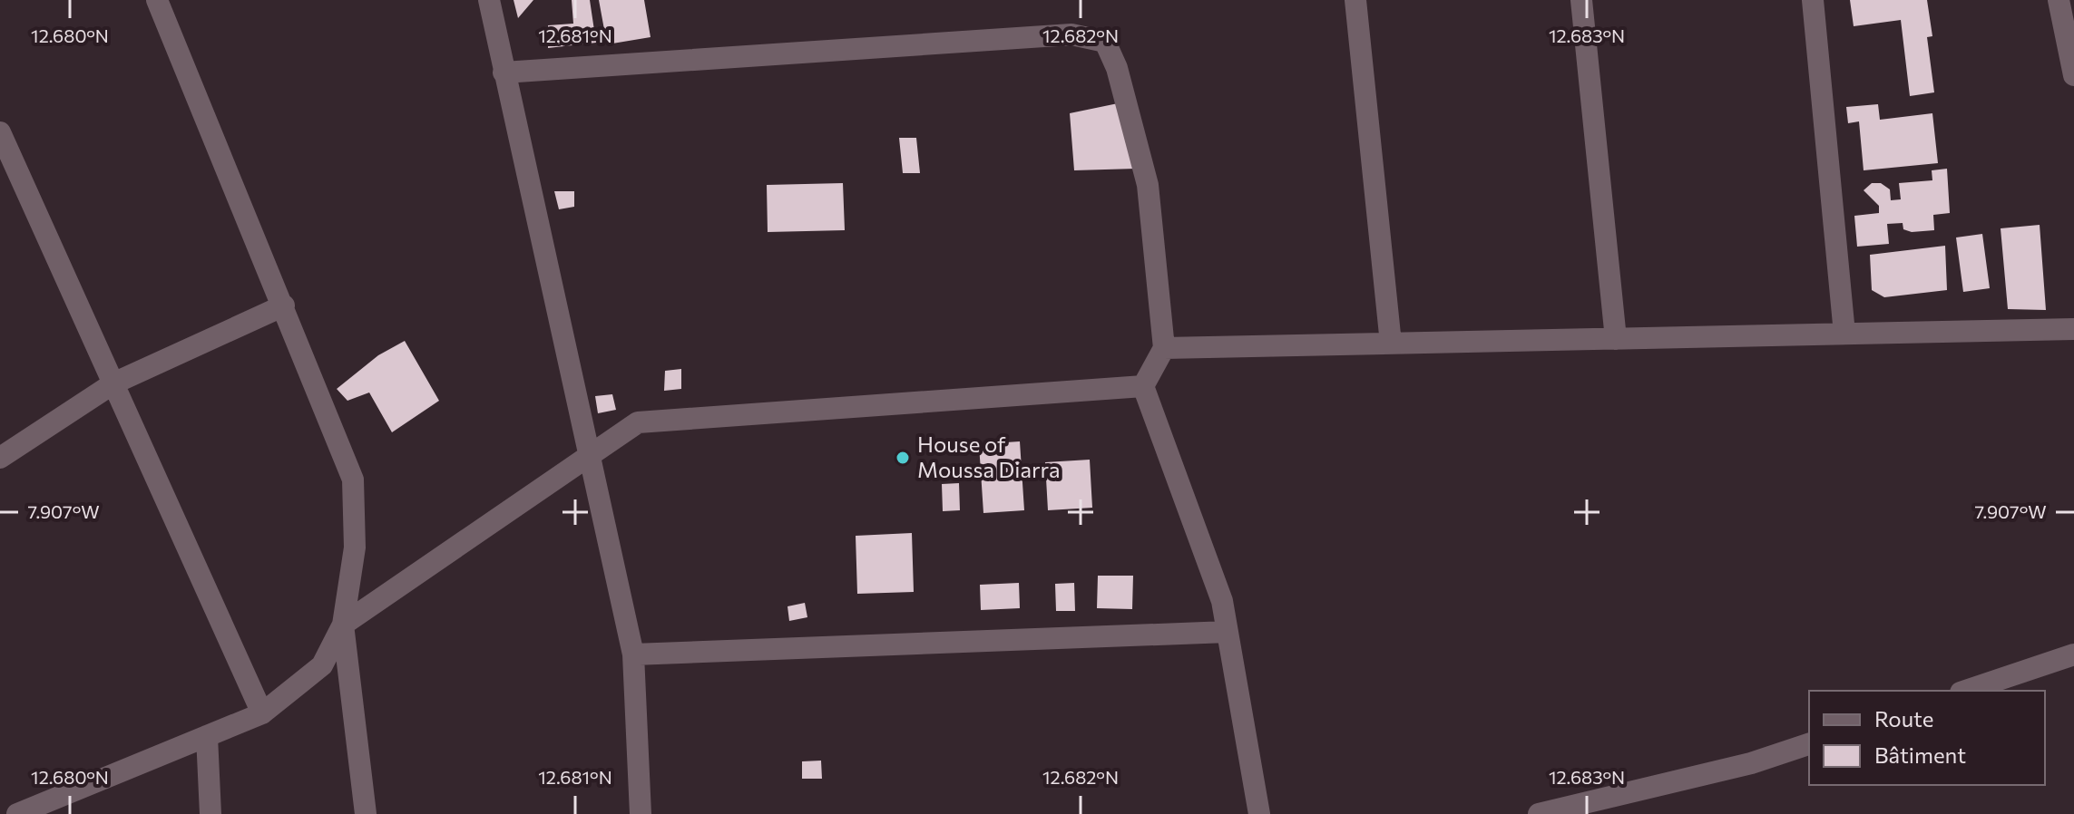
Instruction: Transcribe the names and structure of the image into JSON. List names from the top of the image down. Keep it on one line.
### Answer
{"places":["House of Moussa Diarra"],"legend":["Route","Bâtiment"],"coordinates":["12.680°N","12.681°N","12.682°N","12.683°N","7.907°W"]}
